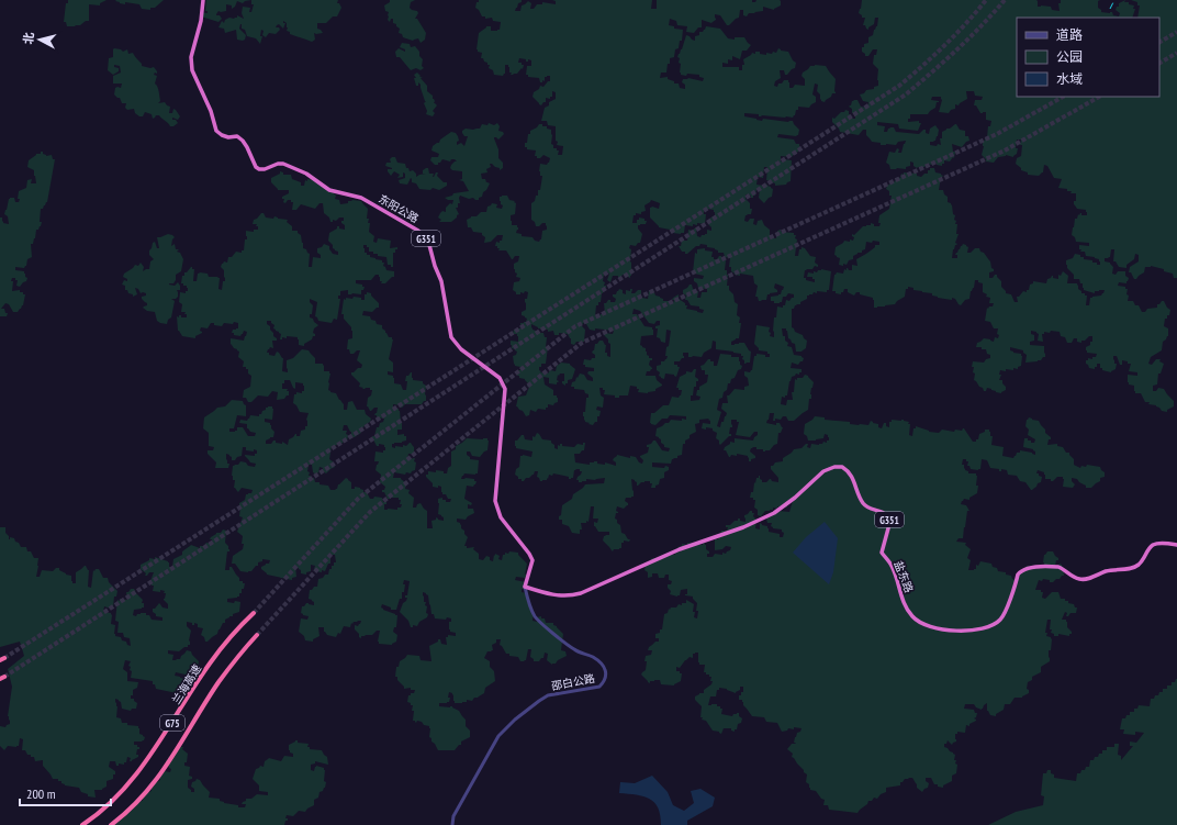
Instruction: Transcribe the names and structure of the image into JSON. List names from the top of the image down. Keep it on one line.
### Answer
{"streets":{"highway":["东阳公路","G351","盐东路","兰海高速","G75"],"street":["邵白公路"]},"crossings":[["东阳公路","盐东路"],["东阳公路","邵白公路"],["盐东路","邵白公路"]],"legend":["道路","公园","水域"],"scale_bar":"200 m","north":"left"}
